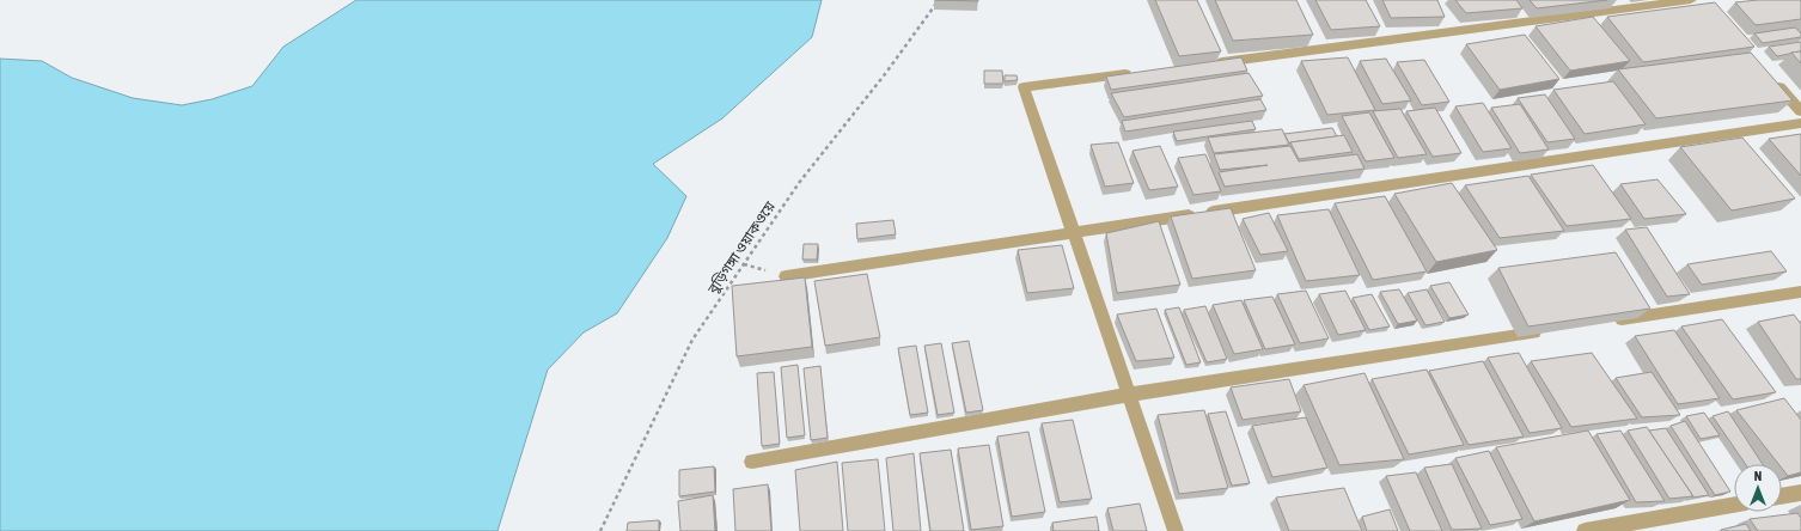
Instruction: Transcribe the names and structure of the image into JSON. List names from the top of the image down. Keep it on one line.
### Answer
{"streets":{"path":["বুড়িগঙ্গা ওয়াকওয়ে"]},"north":"top"}
